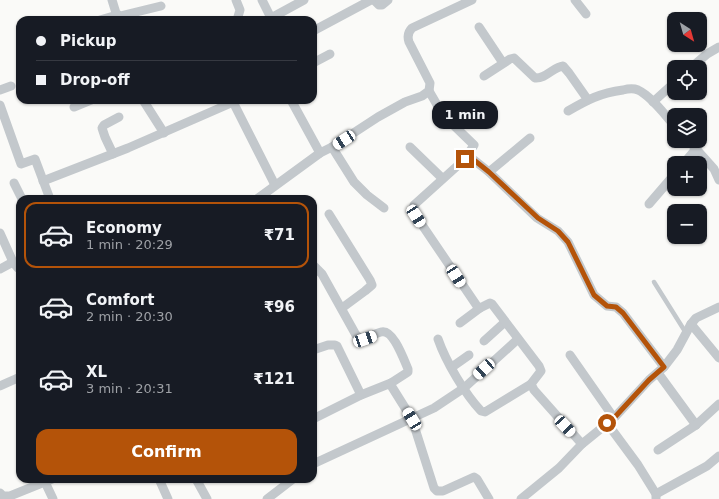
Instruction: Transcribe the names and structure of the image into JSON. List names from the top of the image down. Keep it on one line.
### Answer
{"north":"bottom right","page":{"map_buttons":["+","−"],"banner":["Pickup","Drop-off"],"bubble":"1 min","list":[{"name":"Economy","note":"1 min · 20:29","value":"₹71"},{"name":"Comfort","note":"2 min · 20:30","value":"₹96"},{"name":"XL","note":"3 min · 20:31","value":"₹121"}],"buttons":"Confirm"}}
